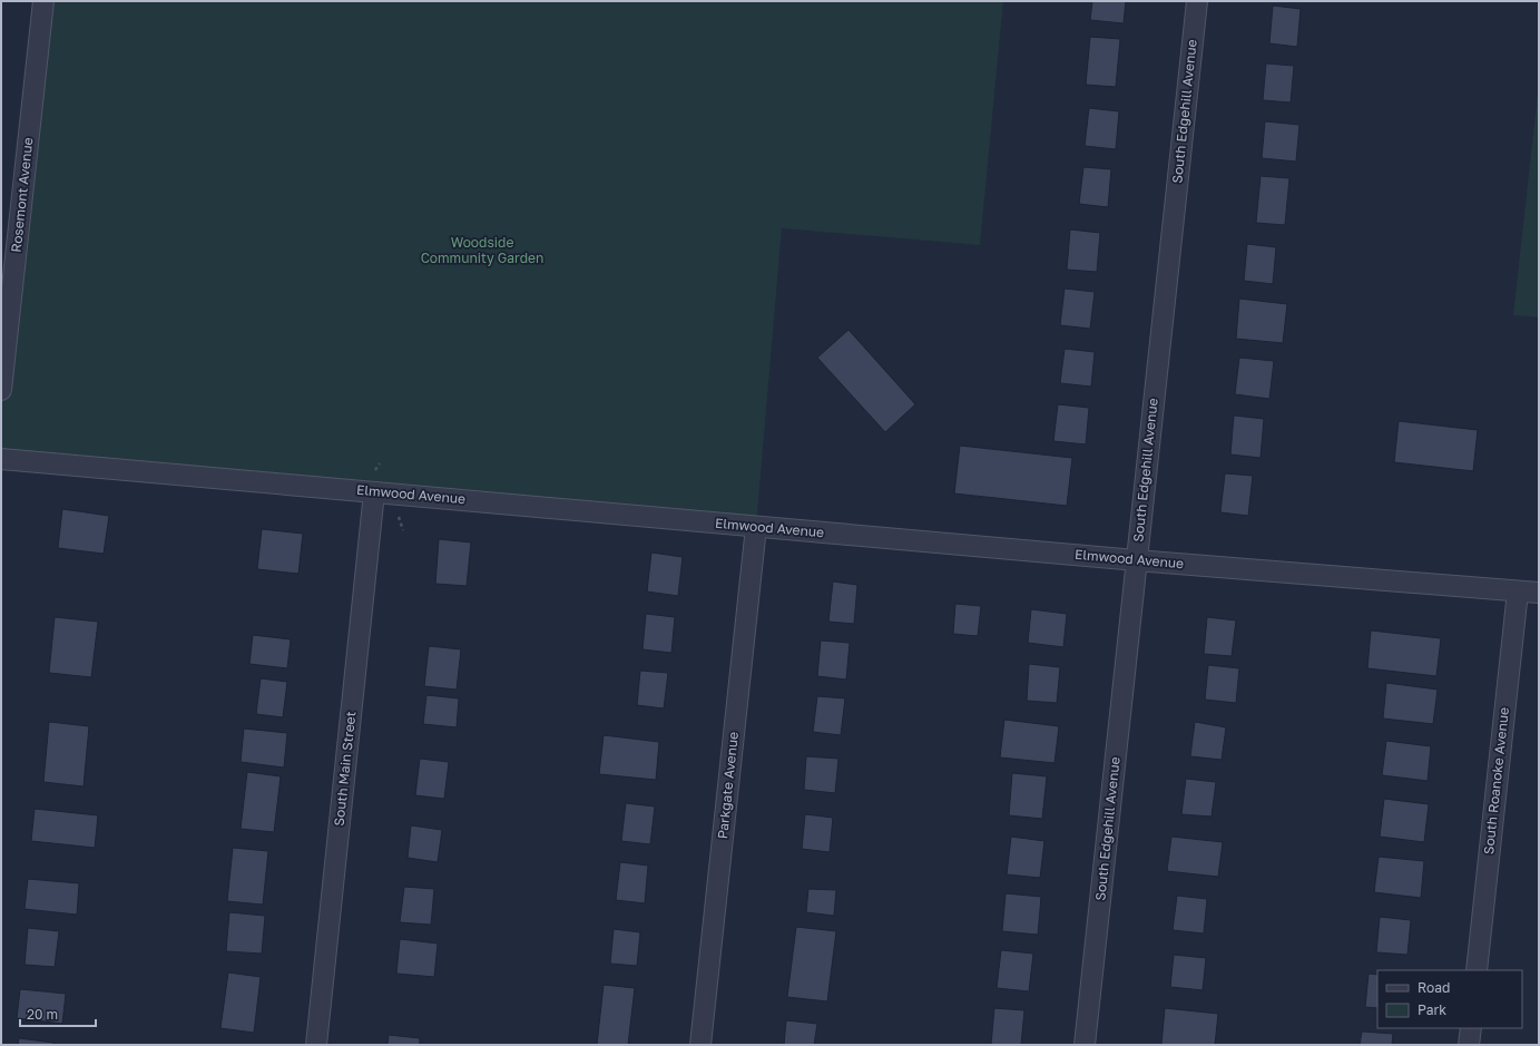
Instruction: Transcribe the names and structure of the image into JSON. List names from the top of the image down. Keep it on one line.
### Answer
{"streets":{"street":["South Edgehill Avenue","Rosemont Avenue","Elmwood Avenue","South Main Street","South Roanoke Avenue","Parkgate Avenue"]},"crossings":[["South Edgehill Avenue","Elmwood Avenue"],["Elmwood Avenue","South Main Street"],["Elmwood Avenue","South Roanoke Avenue"],["Elmwood Avenue","Parkgate Avenue"]],"parks":["Woodside Community Garden"],"legend":["Road","Park"],"scale_bar":"20 m"}
